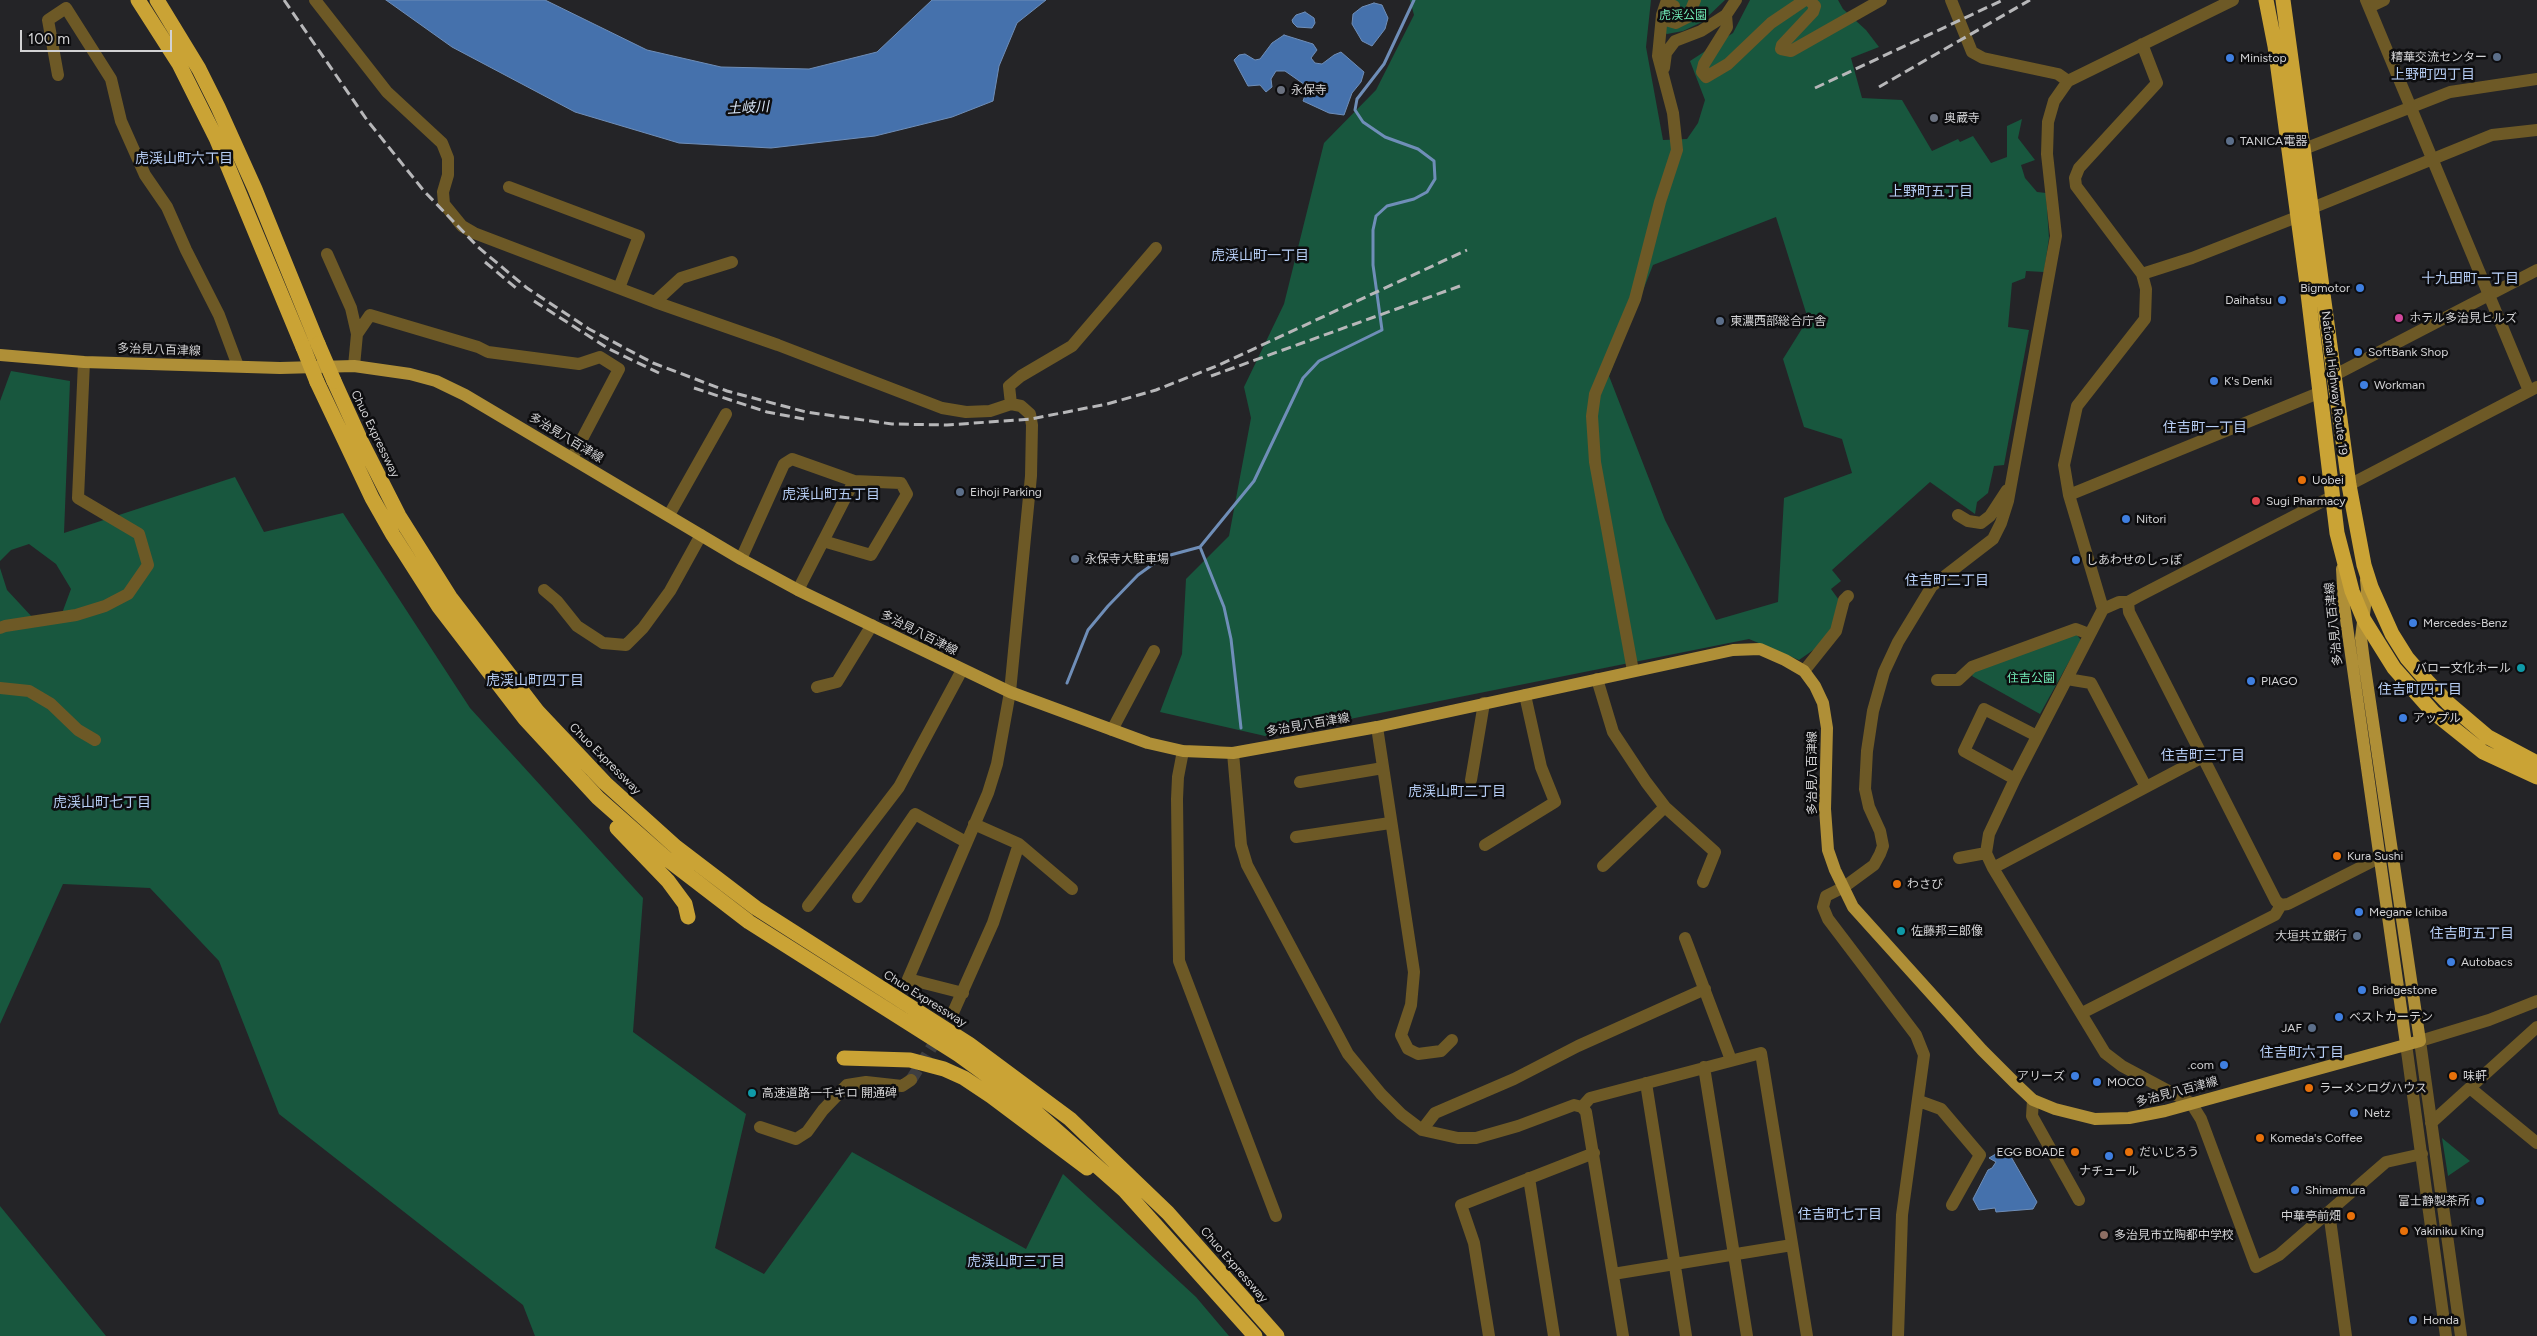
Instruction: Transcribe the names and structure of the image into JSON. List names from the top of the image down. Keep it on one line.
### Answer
{"streets":{"highway":["National Highway Route 19","Chuo Expressway"],"main road":["多治見八百津線"]},"crossings":[["多治見八百津線","National Highway Route 19"]],"districts":["上野町四丁目","虎渓山町六丁目","上野町五丁目","虎渓山町一丁目","十九田町一丁目","住吉町一丁目","虎渓山町五丁目","住吉町二丁目","虎渓山町四丁目","住吉町四丁目","住吉町三丁目","虎渓山町二丁目","虎渓山町七丁目","住吉町五丁目","住吉町六丁目","住吉町七丁目","虎渓山町三丁目"],"water":["土岐川"],"parks":["虎渓公園","住吉公園"],"places":["精華交流センター","Ministop","永保寺","奥蔵寺","TANICA電器","Bigmotor","Daihatsu","ホテル多治見ヒルズ","東濃西部総合庁舎","SoftBank Shop","K's Denki","Workman","Uobei","Eihoji Parking","Sugi Pharmacy","Nitori","永保寺大駐車場","しあわせのしっぽ","Mercedes-Benz","バロー文化ホール","PIAGO","アップル","Kura Sushi","わさび","Megane Ichiba","佐藤邦三郎像","大垣共立銀行","Autobacs","Bridgestone","ベストカーテン","JAF",".com","アリーズ","味軒","MOCO","ラーメンログハウス","高速道路一千キロ 開通碑","Netz","Komeda's Coffee","EGG BOADE","だいじろう","ナチュール","Shimamura","富士静製茶所","中華亭前畑","Yakiniku King","多治見市立陶都中学校","Honda"],"scale_bar":"100 m"}
